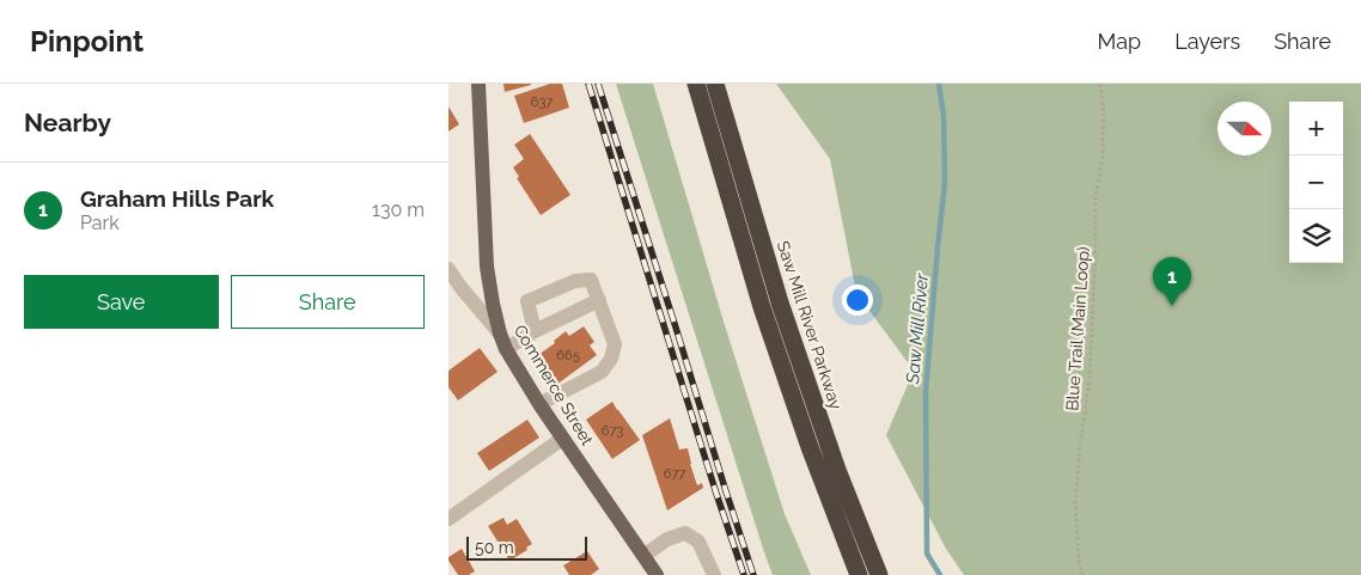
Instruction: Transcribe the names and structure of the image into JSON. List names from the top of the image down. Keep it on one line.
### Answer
{"streets":{"highway":["Saw Mill River Parkway"],"main road":["Commerce Street"],"path":["Blue Trail (Main Loop)"]},"water":["Saw Mill River"],"house_numbers":["637","665","673","677"],"scale_bar":"50 m","north":"right","page":{"header":"Pinpoint","nav":["Map","Layers","Share"],"heading":"Nearby","map_buttons":["+","−"],"list":[{"mark":"1","name":"Graham Hills Park","note":"Park","value":"130 m"}],"buttons":["Save","Share"],"pins":"1","scale":"50 m"}}
